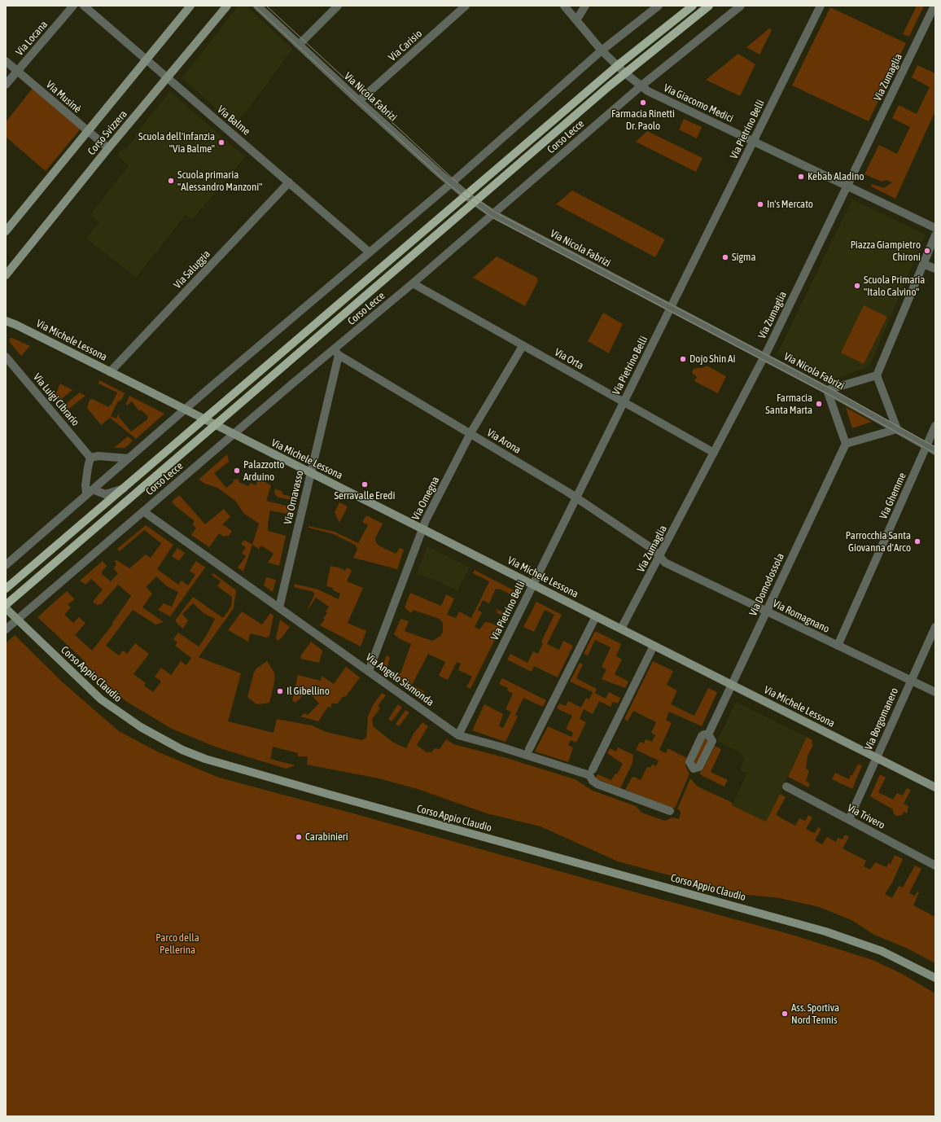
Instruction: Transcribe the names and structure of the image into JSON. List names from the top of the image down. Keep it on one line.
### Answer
{"streets":{"main road":["Corso Lecce"],"street":["Via Locana","Via Carisio","Via Zumaglia","Via Musinè","Via Nicola Fabrizi","Via Giacomo Medici","Via Balme","Via Pietrino Belli","Corso Svizzera","Via Saluggia","Via Michele Lessona","Via Orta","Via Luigi Cibrario","Via Arona","Via Ghemme","Via Ornavasso","Via Omegna","Via Domodossola","Via Romagnano","Corso Appio Claudio","Via Angelo Sismonda","Via Borgomanero","Via Trivero"]},"crossings":[["Via Locana","Via Musinè"],["Via Carisio","Via Nicola Fabrizi"],["Via Zumaglia","Via Nicola Fabrizi"],["Via Zumaglia","Via Giacomo Medici"],["Via Zumaglia","Via Michele Lessona"],["Via Zumaglia","Via Orta"],["Via Zumaglia","Via Arona"],["Via Zumaglia","Via Romagnano"],["Via Musinè","Corso Svizzera"],["Via Nicola Fabrizi","Via Pietrino Belli"],["Via Nicola Fabrizi","Corso Lecce"],["Via Nicola Fabrizi","Via Ghemme"],["Via Giacomo Medici","Via Pietrino Belli"],["Via Giacomo Medici","Corso Lecce"],["Via Balme","Corso Svizzera"],["Via Balme","Via Saluggia"],["Via Pietrino Belli","Via Michele Lessona"],["Via Pietrino Belli","Via Orta"],["Via Pietrino Belli","Via Arona"],["Via Pietrino Belli","Via Angelo Sismonda"],["Corso Lecce","Via Michele Lessona"],["Corso Lecce","Via Orta"],["Corso Lecce","Via Arona"],["Corso Lecce","Via Ornavasso"],["Corso Lecce","Corso Appio Claudio"],["Corso Lecce","Via Angelo Sismonda"],["Via Saluggia","Via Michele Lessona"],["Via Michele Lessona","Via Ornavasso"],["Via Michele Lessona","Via Omegna"],["Via Michele Lessona","Via Domodossola"],["Via Michele Lessona","Via Borgomanero"],["Via Orta","Via Omegna"],["Via Arona","Via Ornavasso"],["Via Arona","Via Omegna"],["Via Arona","Via Romagnano"],["Via Ghemme","Via Romagnano"],["Via Ornavasso","Via Angelo Sismonda"],["Via Omegna","Via Angelo Sismonda"],["Via Domodossola","Via Romagnano"],["Via Romagnano","Via Borgomanero"],["Via Borgomanero","Via Trivero"]],"parks":["Parco della Pellerina"],"places":["Farmacia Rinetti Dr. Paolo","Scuola dell'infanzia \"Via Balme\"","Kebab Aladino","Scuola primaria \"Alessandro Manzoni\"","In's Mercato","Piazza Giampietro Chironi","Sigma","Scuola Primaria \"Italo Calvino\"","Dojo Shin Ai","Farmacia Santa Marta","Palazzotto Arduino","Serravalle Eredi","Parrocchia Santa Giovanna d'Arco","Il Gibellino","Carabinieri","Ass. Sportiva Nord Tennis"]}
